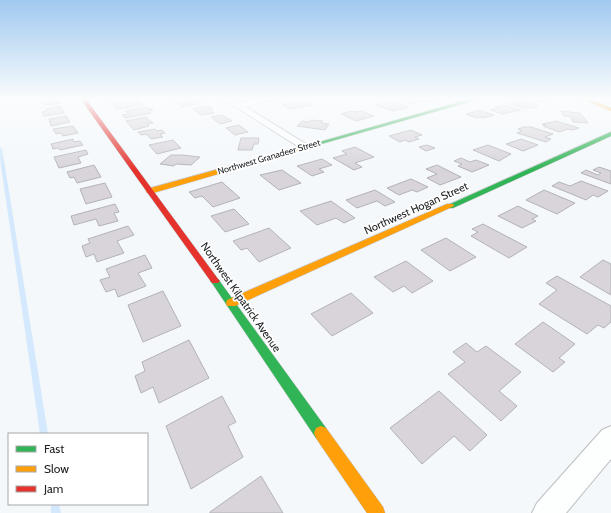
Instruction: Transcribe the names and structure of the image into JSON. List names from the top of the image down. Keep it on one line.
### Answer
{"streets":{"street":["Northwest Granadeer Street","Northwest Hogan Street","Northwest Kilpatrick Avenue"]},"crossings":[["Northwest Granadeer Street","Northwest Kilpatrick Avenue"],["Northwest Hogan Street","Northwest Kilpatrick Avenue"]],"legend":["Fast","Slow","Jam"]}
